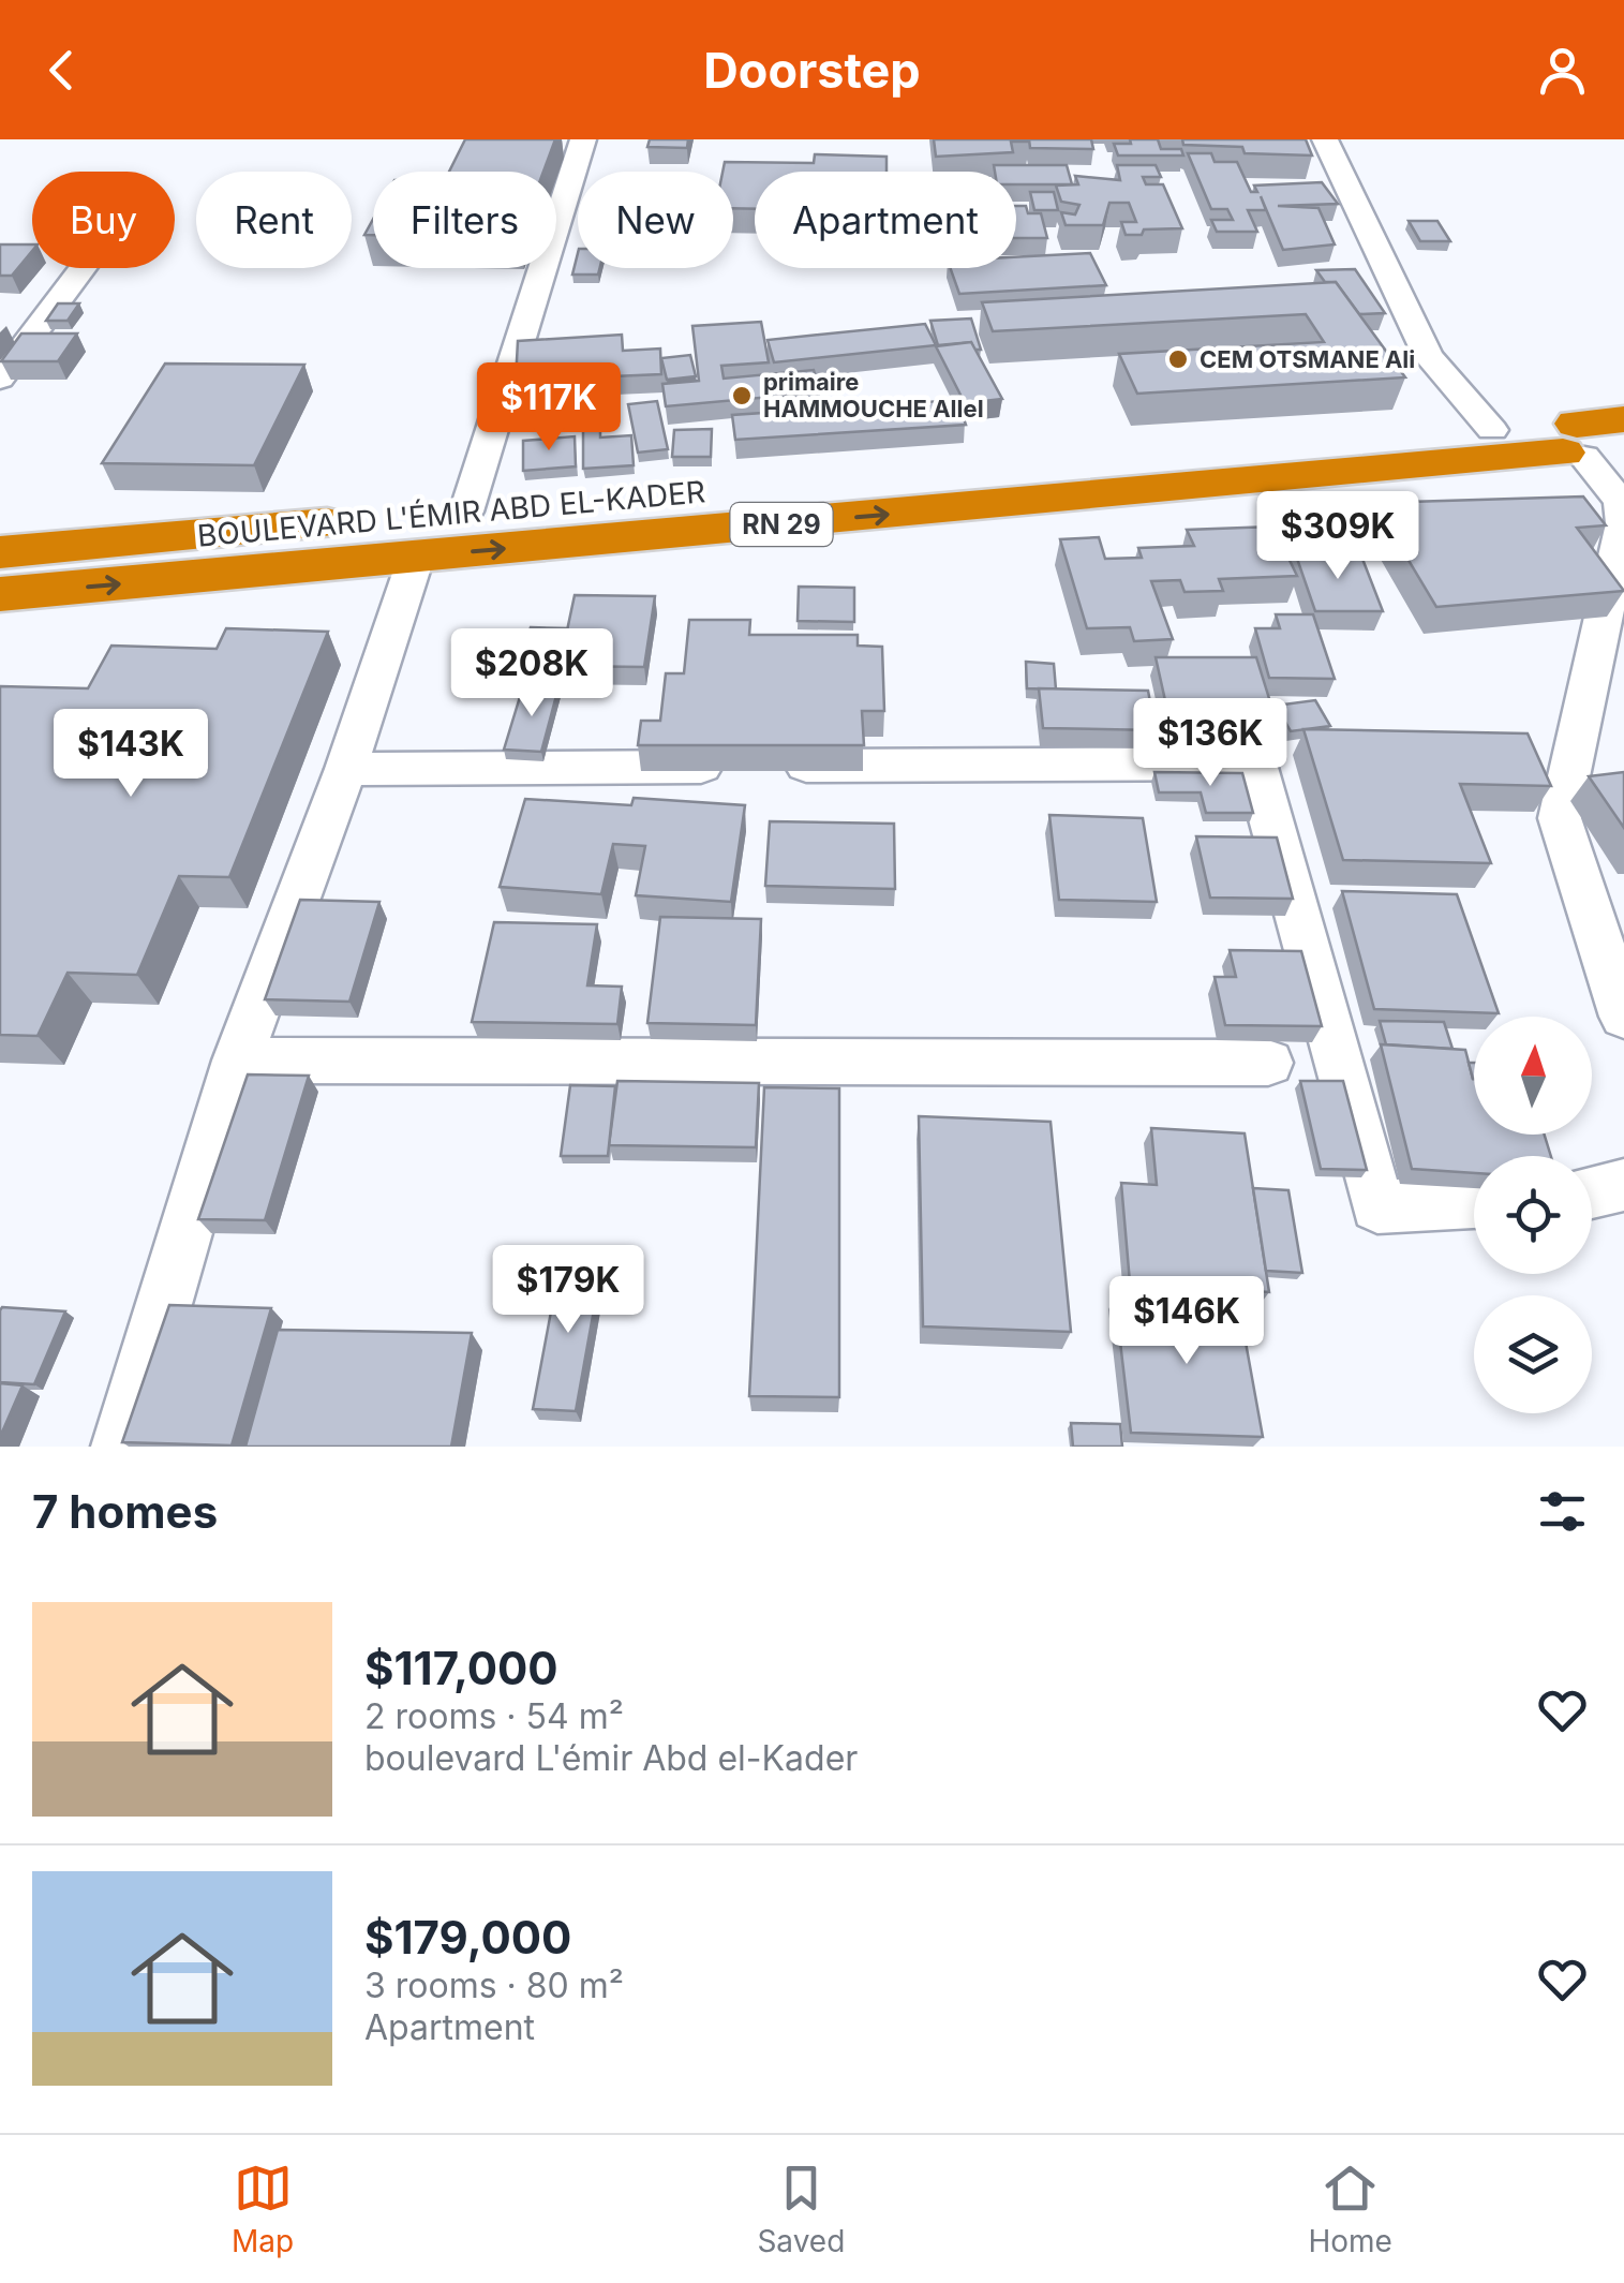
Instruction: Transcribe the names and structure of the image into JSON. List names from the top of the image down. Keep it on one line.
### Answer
{"streets":{"highway":["BOULEVARD L'ÉMIR ABD EL-KADER","RN 29"]},"crossings":[["BOULEVARD L'ÉMIR ABD EL-KADER","RN 29"]],"places":["CEM OTSMANE Ali","primaire HAMMOUCHE Allel"],"north":"top","page":{"header":"Doorstep","chip":["Buy","Rent","Filters","New","Apartment"],"price":["$117K","$309K","$208K","$136K","$143K","$179K","$146K"],"heading":"7 homes","list":[{"name":"$117,000","note":"2 rooms · 54 m² · boulevard L'émir Abd el-Kader"},{"name":"$179,000","note":"3 rooms · 80 m² · Apartment"}],"tabs":["Map","Saved","Home"]}}
